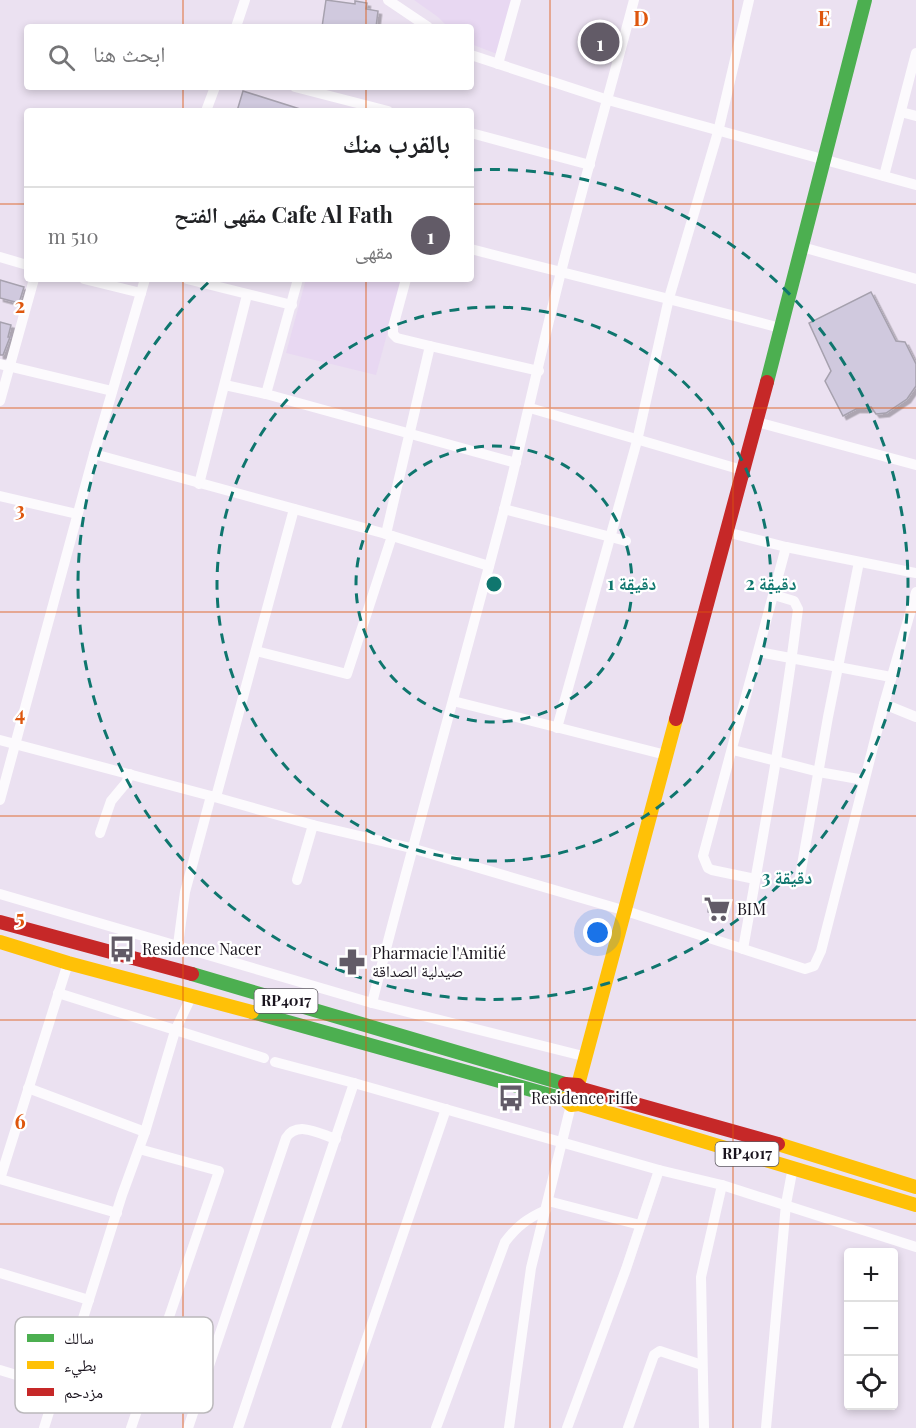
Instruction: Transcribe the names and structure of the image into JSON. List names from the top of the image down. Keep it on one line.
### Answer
{"streets":{"main road":["RP4017"]},"places":{"supermarket":["BIM"],"bus stop":["Residence Nacer","Residence riffe"],"pharmacy":["Pharmacie l'Amitié صيدلية الصداقة"]},"legend":["سالك","بطيء","مزدحم"],"page":{"pins":"1","search":"ابحث هنا","heading":"بالقرب منك","list":[{"mark":"1","name":"Cafe Al Fath مقهى الفتح","note":"مقهى","value":"510 m"}],"map_buttons":["+","−"]},"grid":{"columns":["D","E"],"rows":["2","3","4","5","6"]},"rings":["1 دقيقة","2 دقيقة","3 دقيقة"]}
